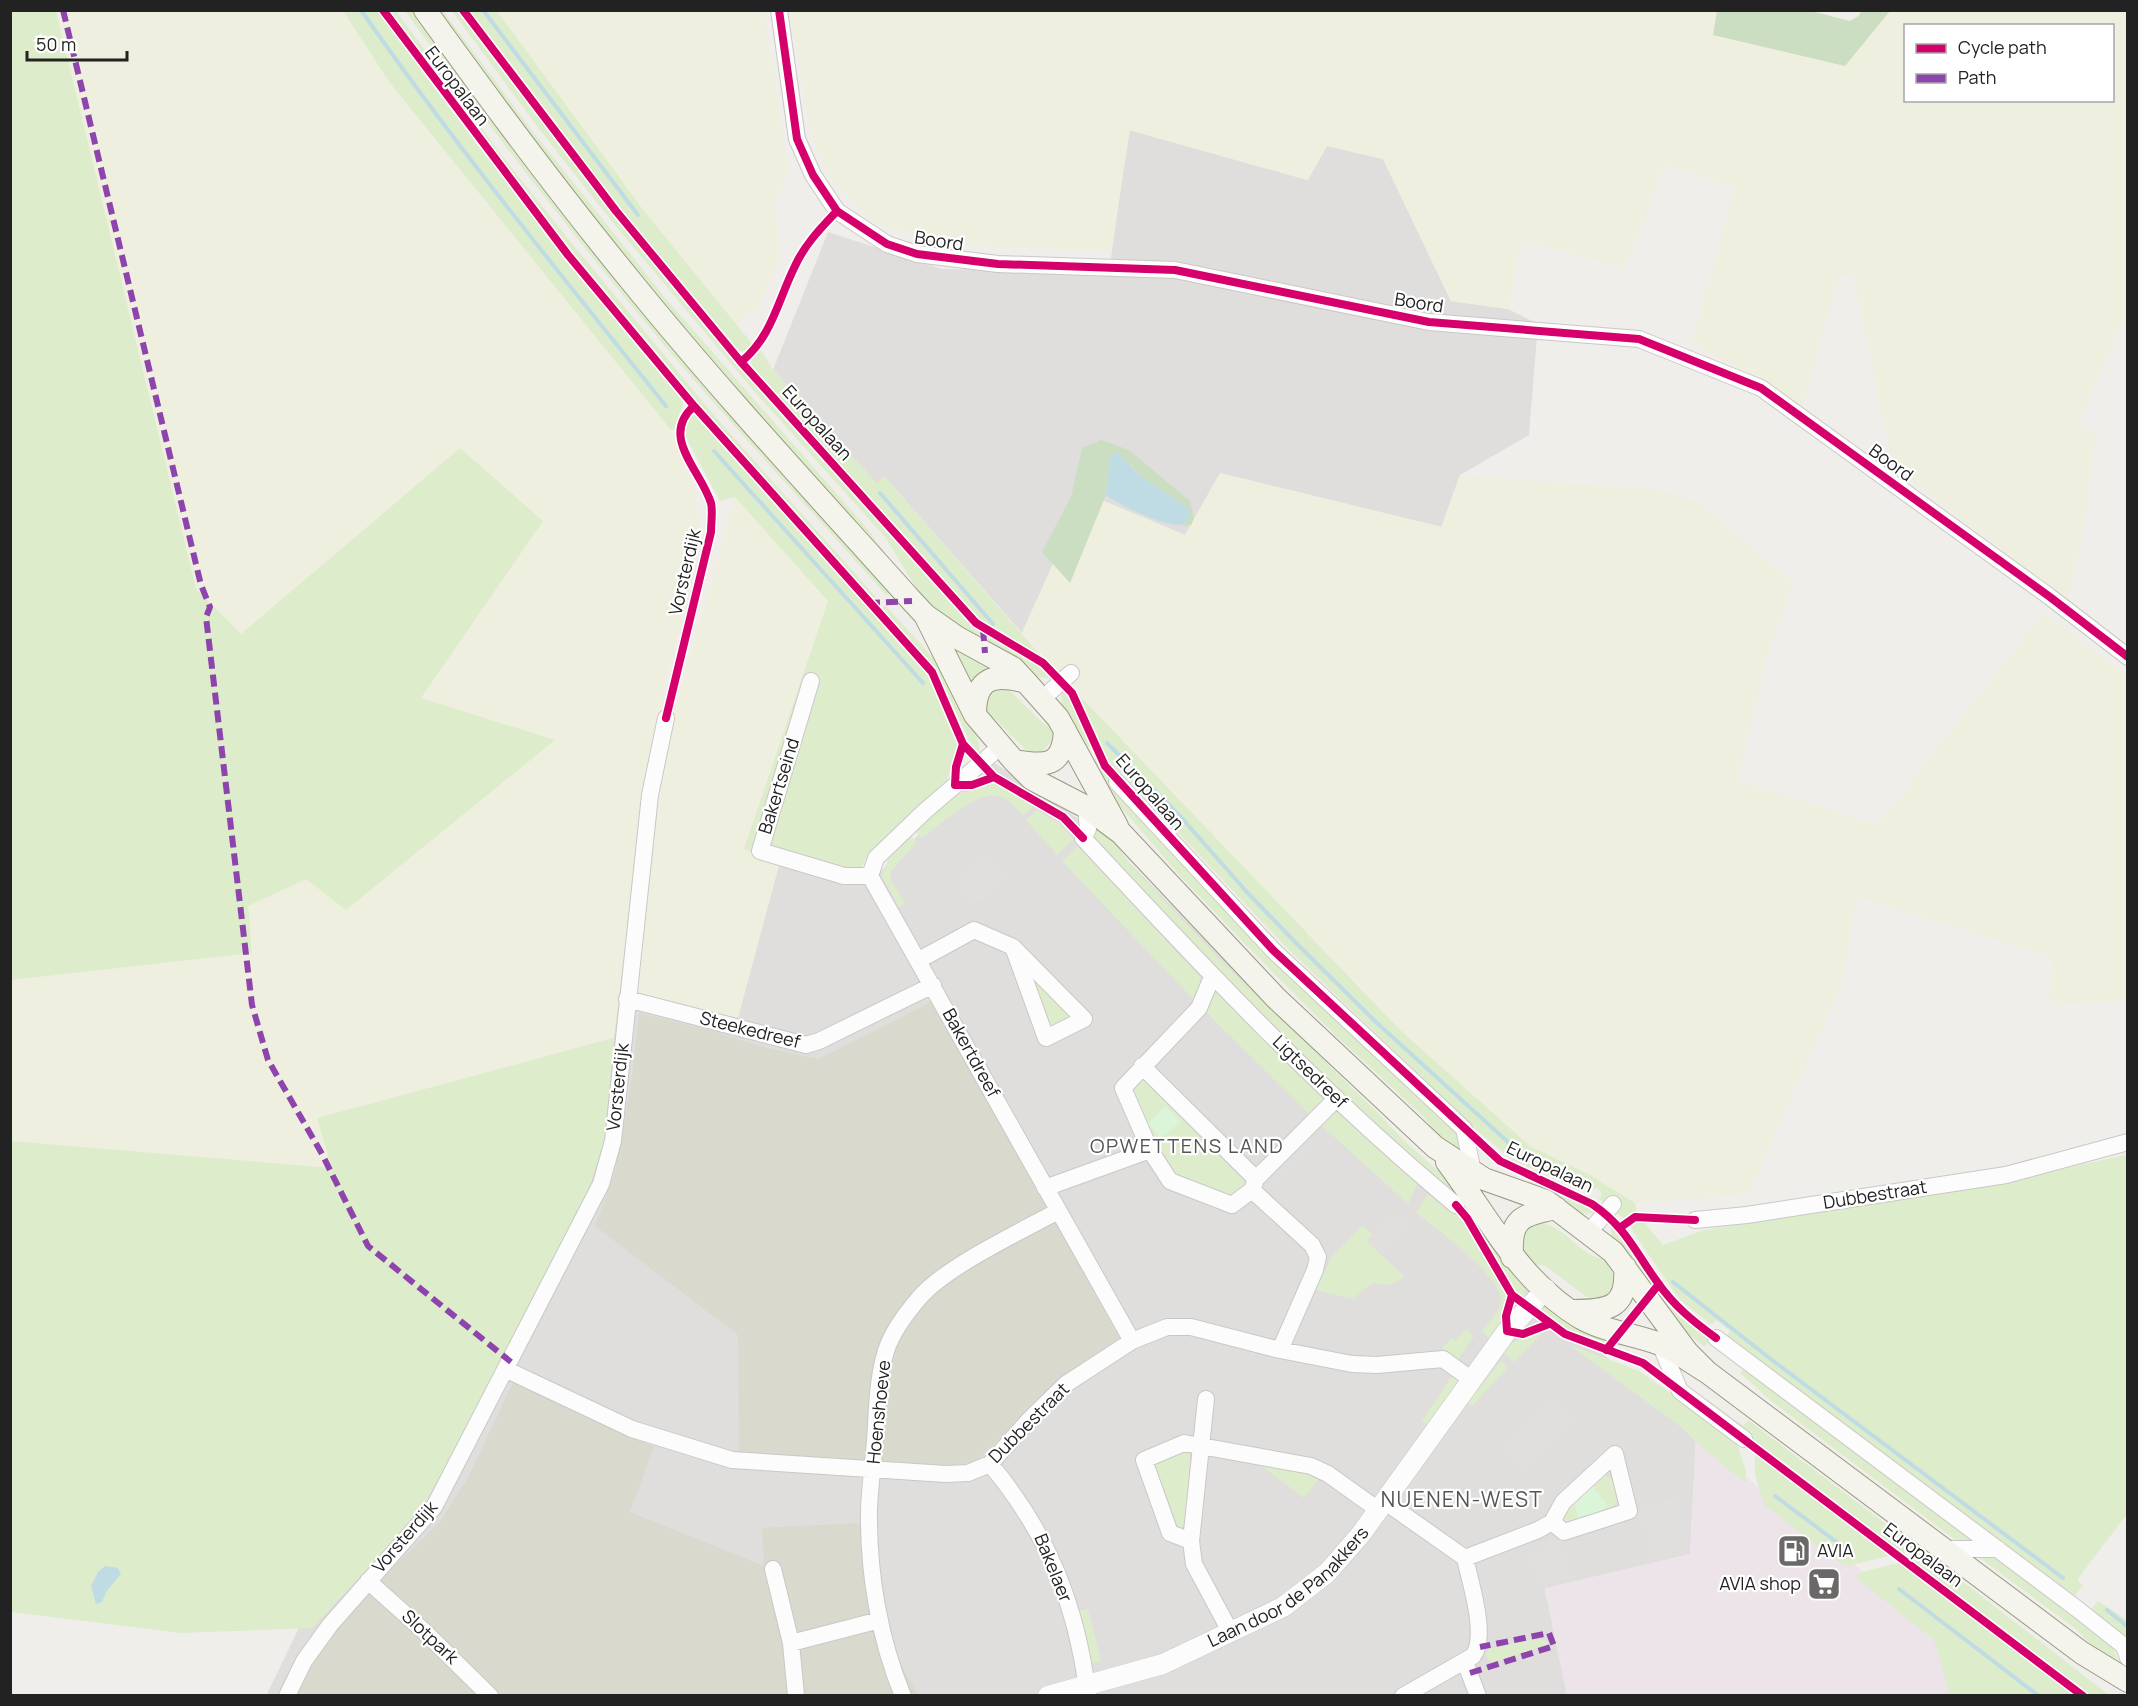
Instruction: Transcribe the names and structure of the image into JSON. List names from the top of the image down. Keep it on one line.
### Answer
{"streets":{"main road":["Europalaan"],"street":["Boord","Vorsterdijk","Bakertseind","Steekedreef","Bakertdreef","Ligtsedreef","Dubbestraat","Hoenshoeve","Bakelaer","Laan door de Panakkers","Slotpark"]},"crossings":[["Europalaan","Ligtsedreef"],["Europalaan","Laan door de Panakkers"],["Vorsterdijk","Steekedreef"],["Vorsterdijk","Dubbestraat"],["Vorsterdijk","Slotpark"],["Bakertseind","Bakertdreef"],["Steekedreef","Bakertdreef"],["Bakertdreef","Dubbestraat"],["Bakertdreef","Hoenshoeve"],["Dubbestraat","Hoenshoeve"],["Dubbestraat","Bakelaer"],["Dubbestraat","Laan door de Panakkers"],["Bakelaer","Laan door de Panakkers"]],"districts":["OPWETTENS LAND","NUENEN-WEST"],"places":{"fuel station":["AVIA"],"supermarket":["AVIA shop"]},"legend":["Cycle path","Path"],"scale_bar":"50 m"}
